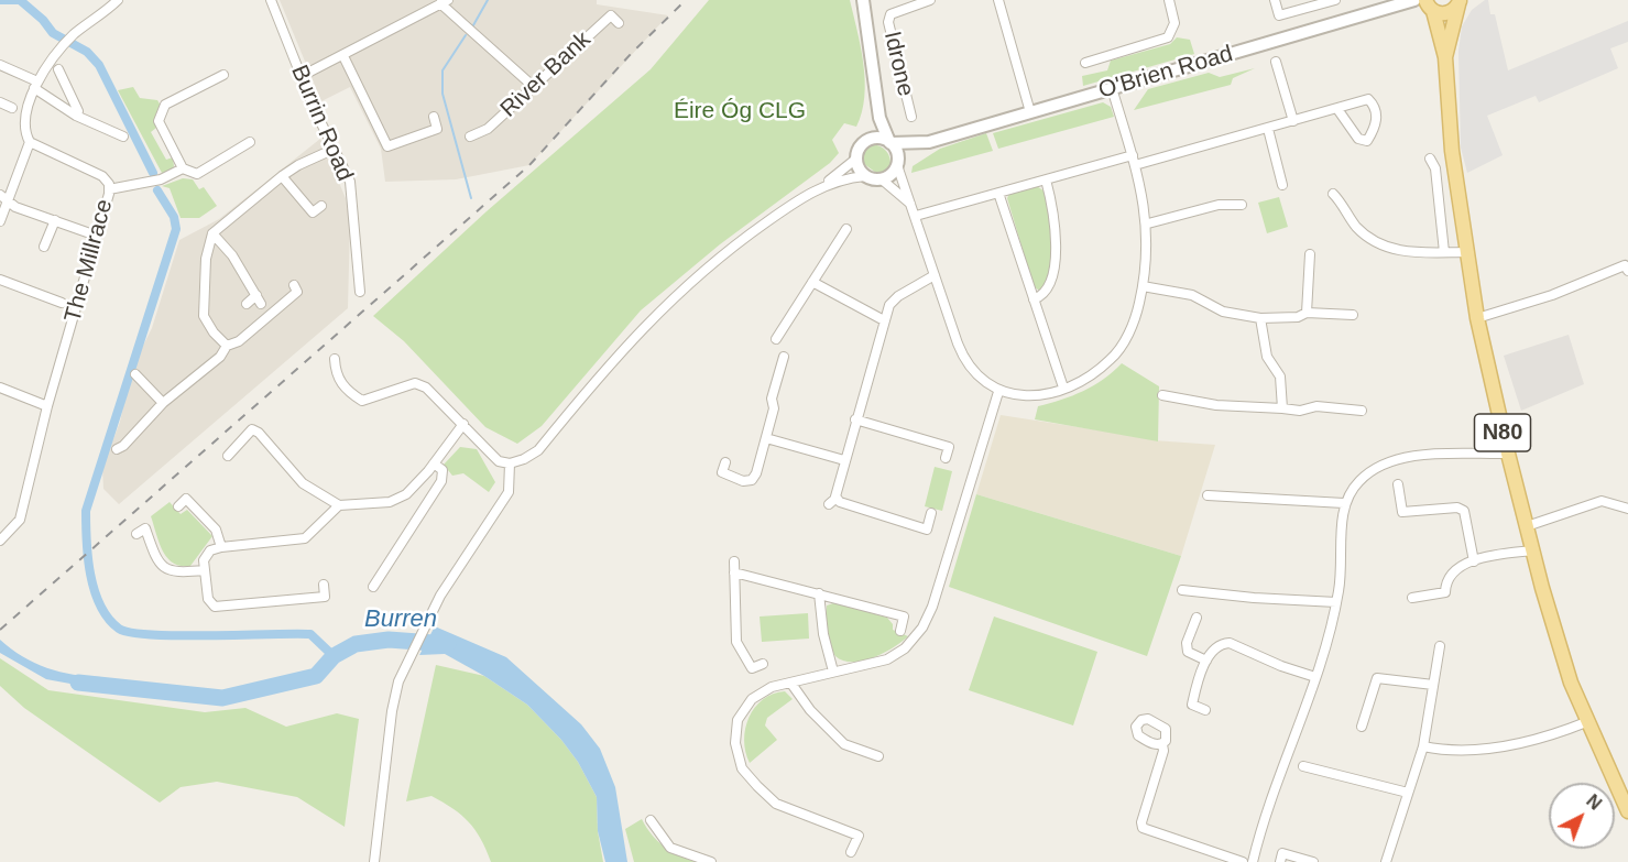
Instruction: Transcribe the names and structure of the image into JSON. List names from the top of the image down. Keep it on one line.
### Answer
{"streets":{"main road":["N80"],"street":["Idrone","O'Brien Road","River Bank","Burrin Road","The Millrace"]},"crossings":[["O'Brien Road","N80"]],"water":["Burren"],"parks":["Éire Óg CLG"],"north":"top right"}
